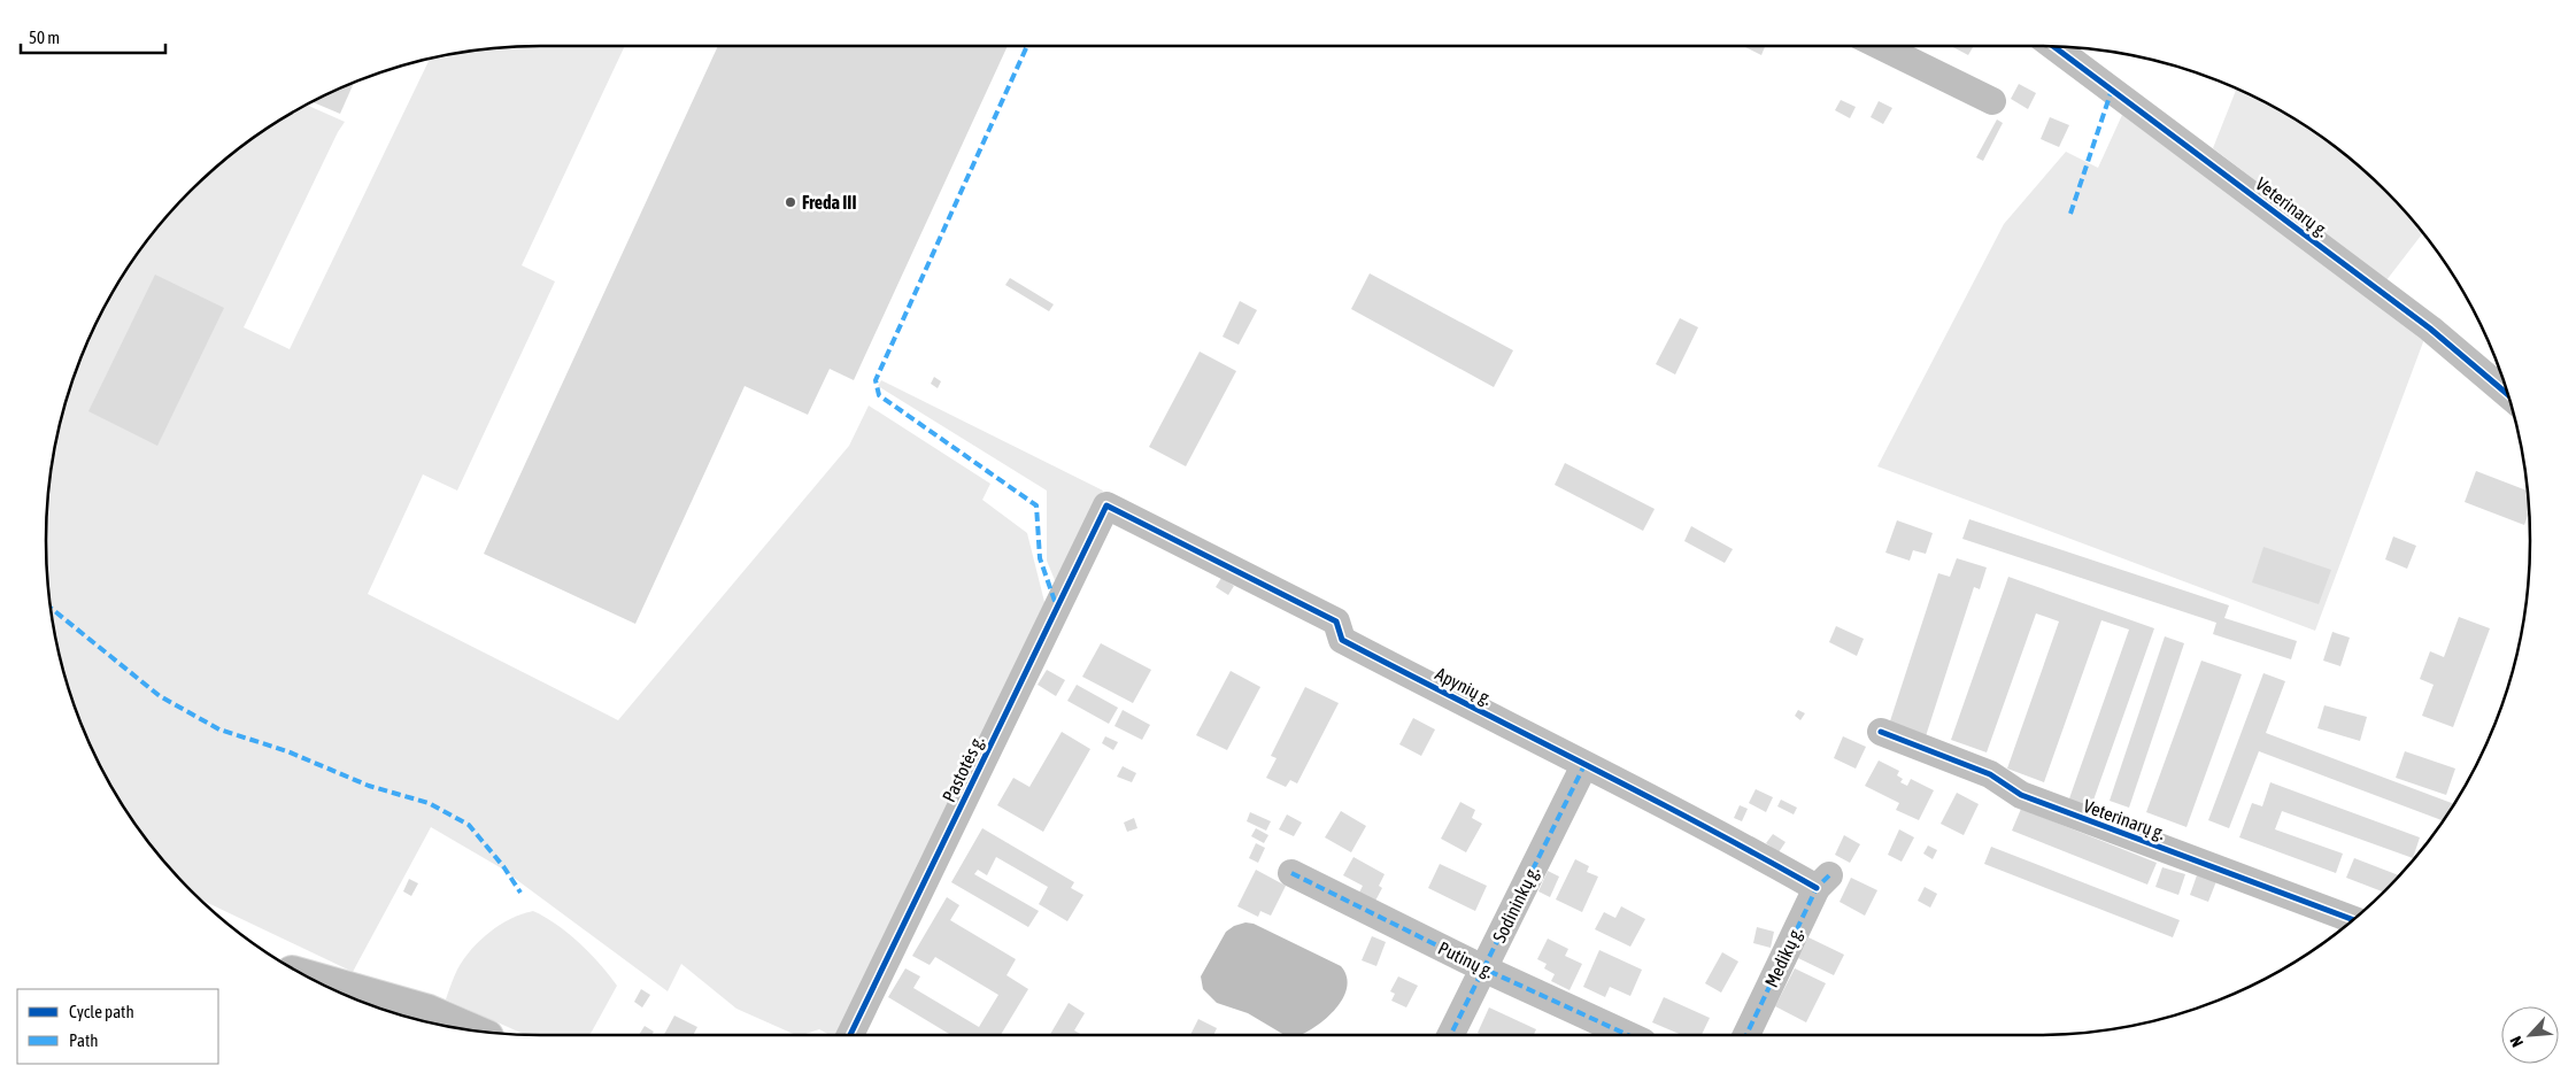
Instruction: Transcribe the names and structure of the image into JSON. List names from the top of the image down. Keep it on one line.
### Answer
{"streets":{"street":["Veterinarų g.","Apynių g.","Pastotės g.","Sodininkų g.","Medikų g.","Putinų g."]},"crossings":[["Apynių g.","Pastotės g."],["Apynių g.","Sodininkų g."],["Apynių g.","Medikų g."],["Sodininkų g.","Putinų g."]],"places":["Freda III"],"legend":["Cycle path","Path"],"scale_bar":"50 m","north":"bottom left"}
